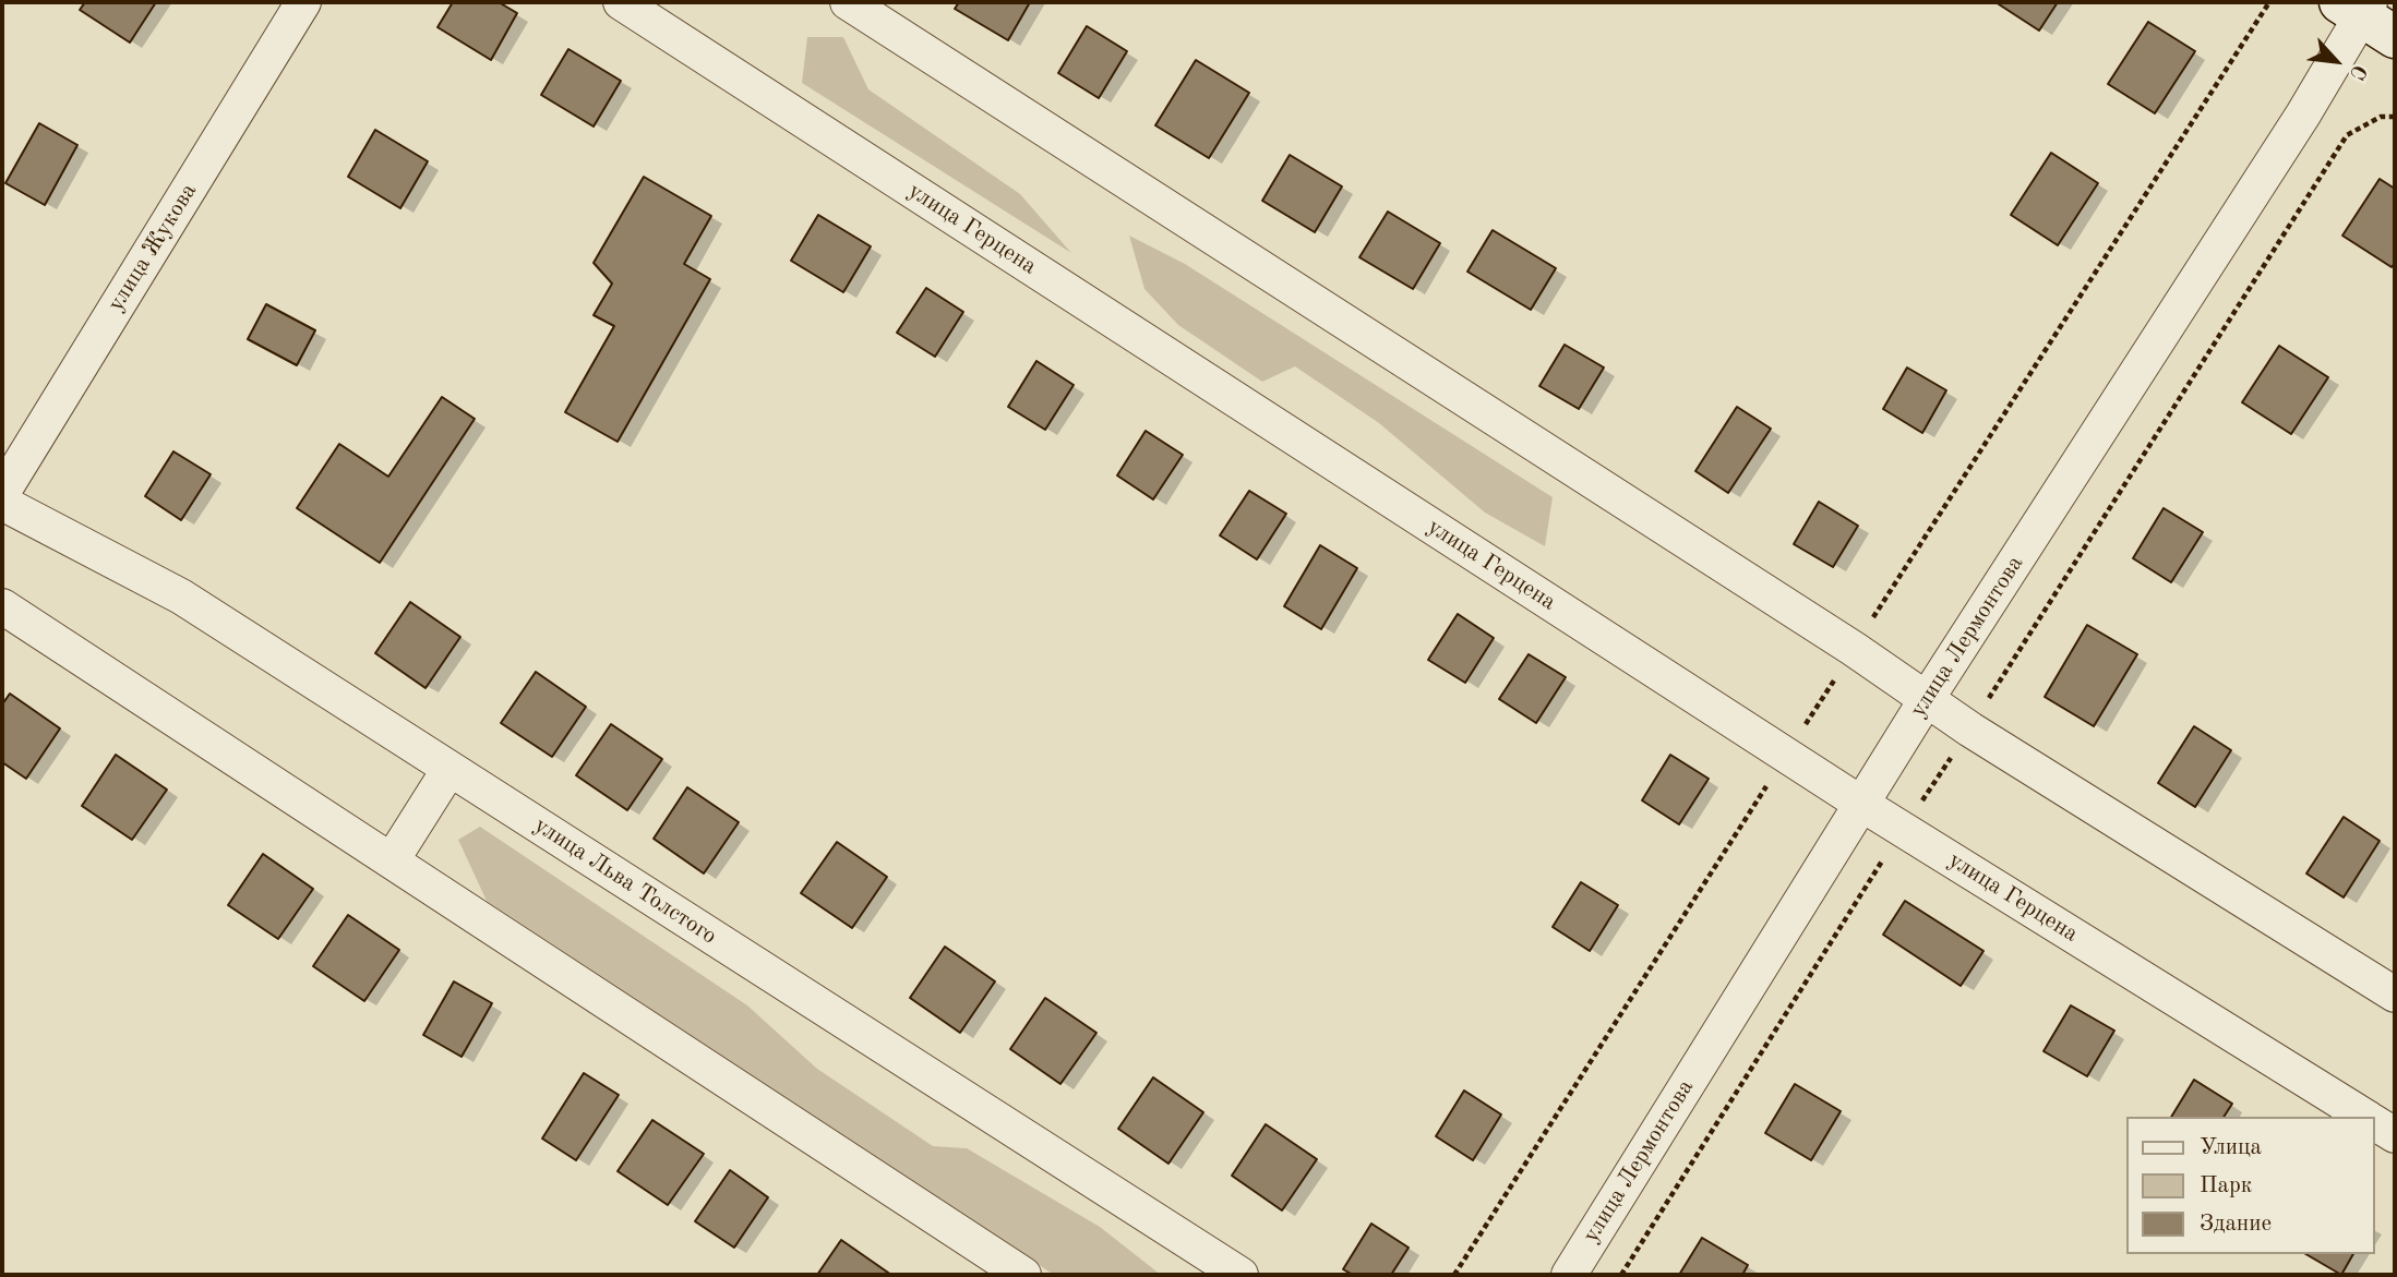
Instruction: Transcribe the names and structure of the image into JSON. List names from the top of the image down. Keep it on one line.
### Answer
{"streets":{"street":["улица Герцена","улица Жукова","улица Лермонтова","улица Льва Толстого"]},"crossings":[["улица Герцена","улица Лермонтова"]],"legend":["Улица","Парк","Здание"],"north":"bottom right"}
